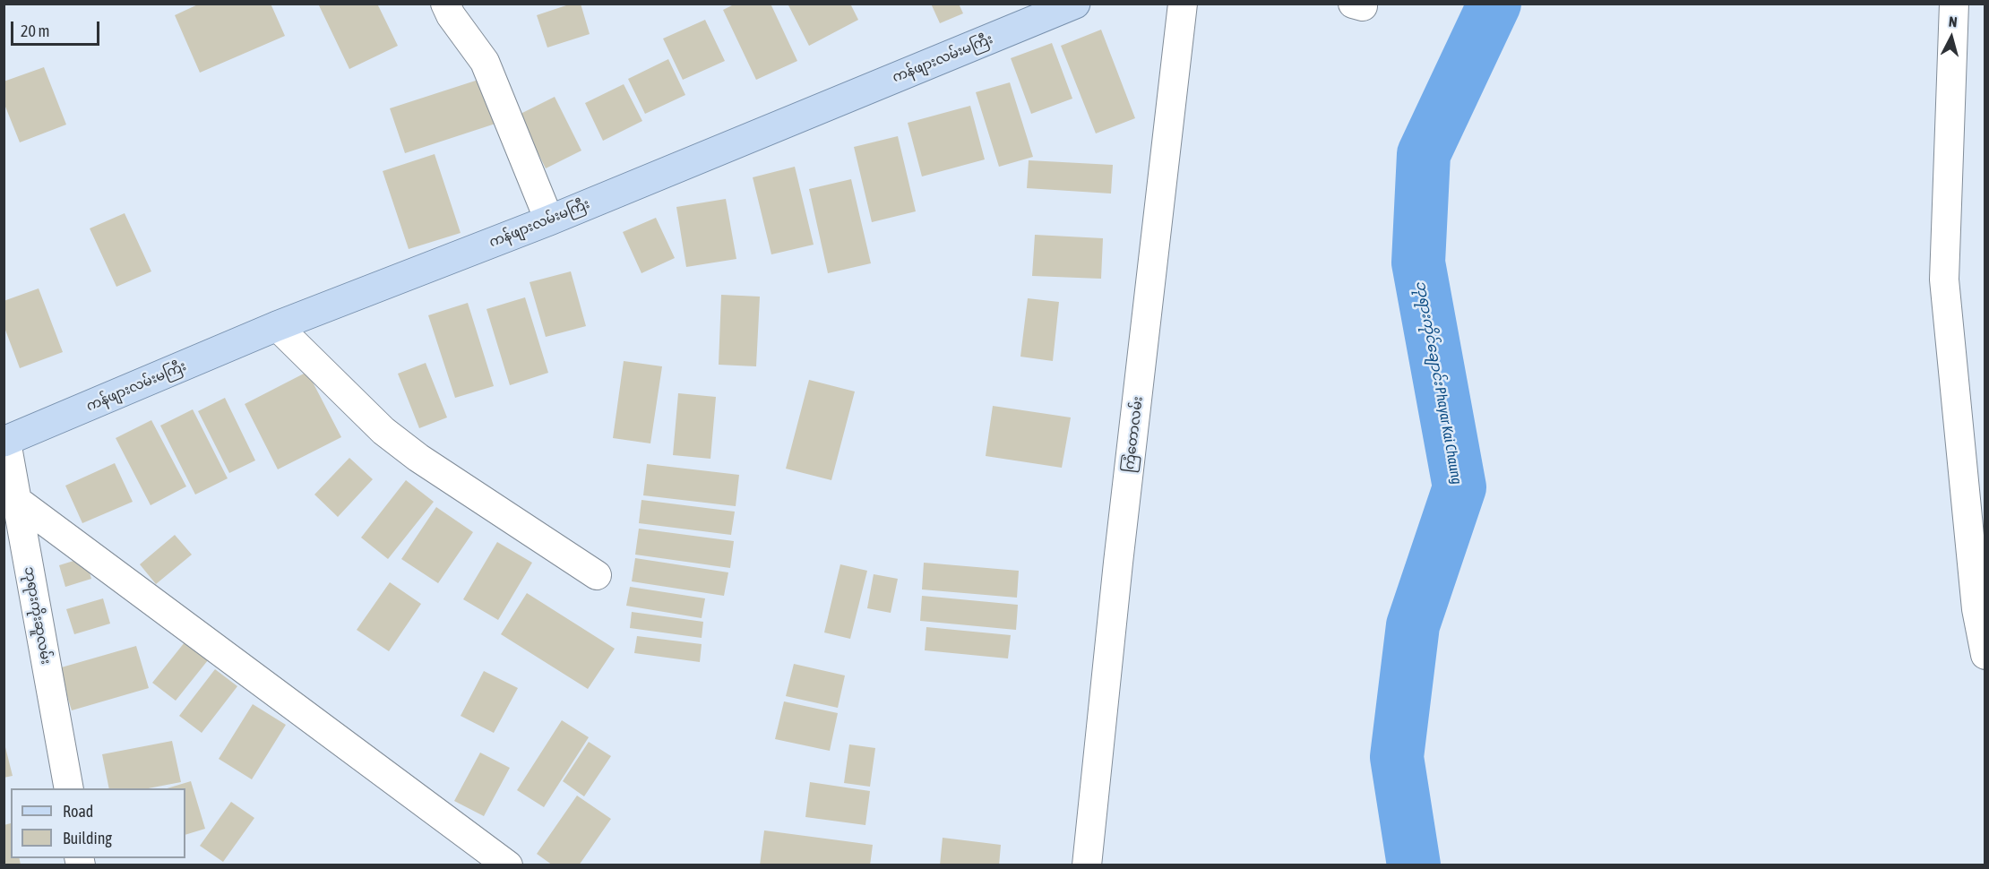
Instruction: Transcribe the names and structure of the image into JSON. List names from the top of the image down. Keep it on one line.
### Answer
{"streets":{"main road":["ကန်ဖျားလမ်းမကြီး"],"street":["ကြံတောလမ်း","ဘုရားကိုးဆူလမ်း"]},"crossings":[["ကန်ဖျားလမ်းမကြီး","ဘုရားကိုးဆူလမ်း"]],"water":["ဘုရားကိုင်ချောင်း Phayar Kai Chaung"],"legend":["Road","Building"],"scale_bar":"20 m","north":"top"}
